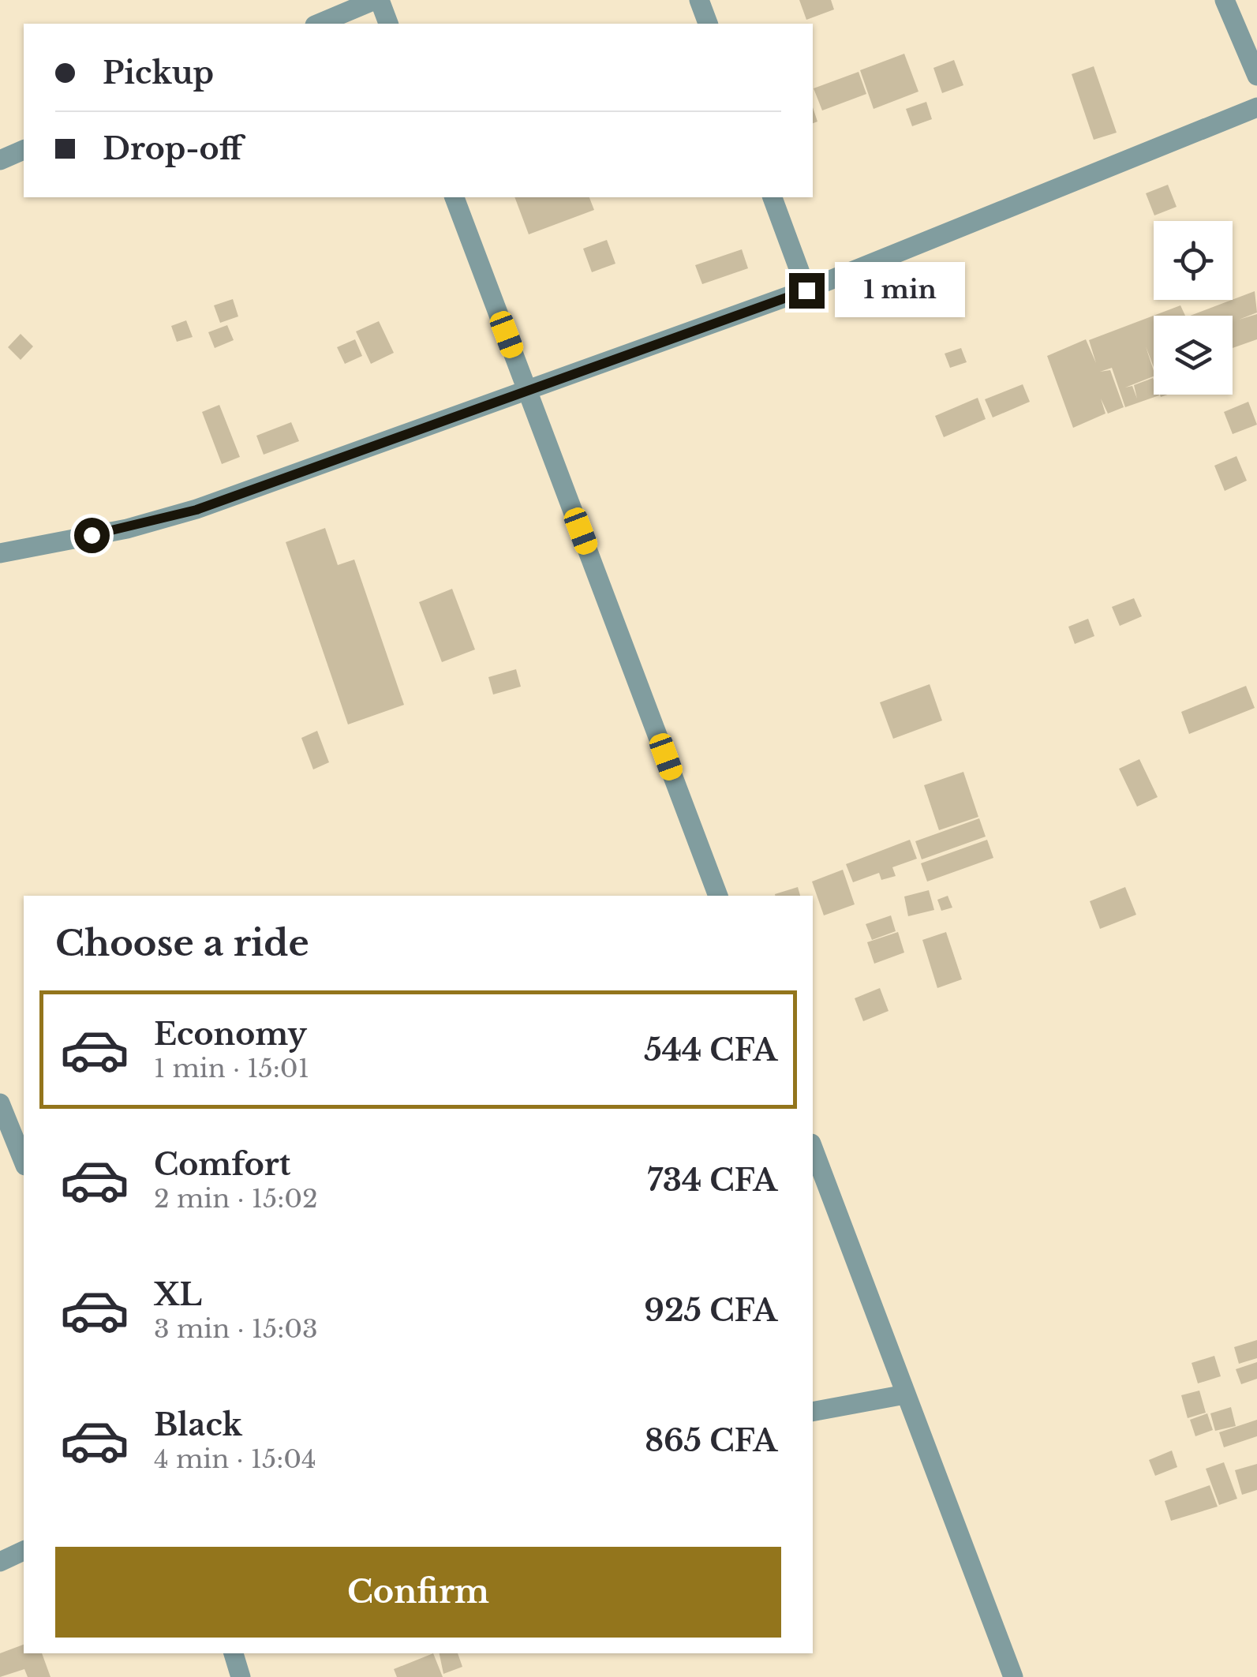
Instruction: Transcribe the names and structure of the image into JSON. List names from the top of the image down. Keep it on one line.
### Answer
{"page":{"banner":["Pickup","Drop-off"],"bubble":"1 min","heading":"Choose a ride","list":[{"name":"Economy","note":"1 min · 15:01","value":"544 CFA"},{"name":"Comfort","note":"2 min · 15:02","value":"734 CFA"},{"name":"XL","note":"3 min · 15:03","value":"925 CFA"},{"name":"Black","note":"4 min · 15:04","value":"865 CFA"}],"buttons":"Confirm"}}
